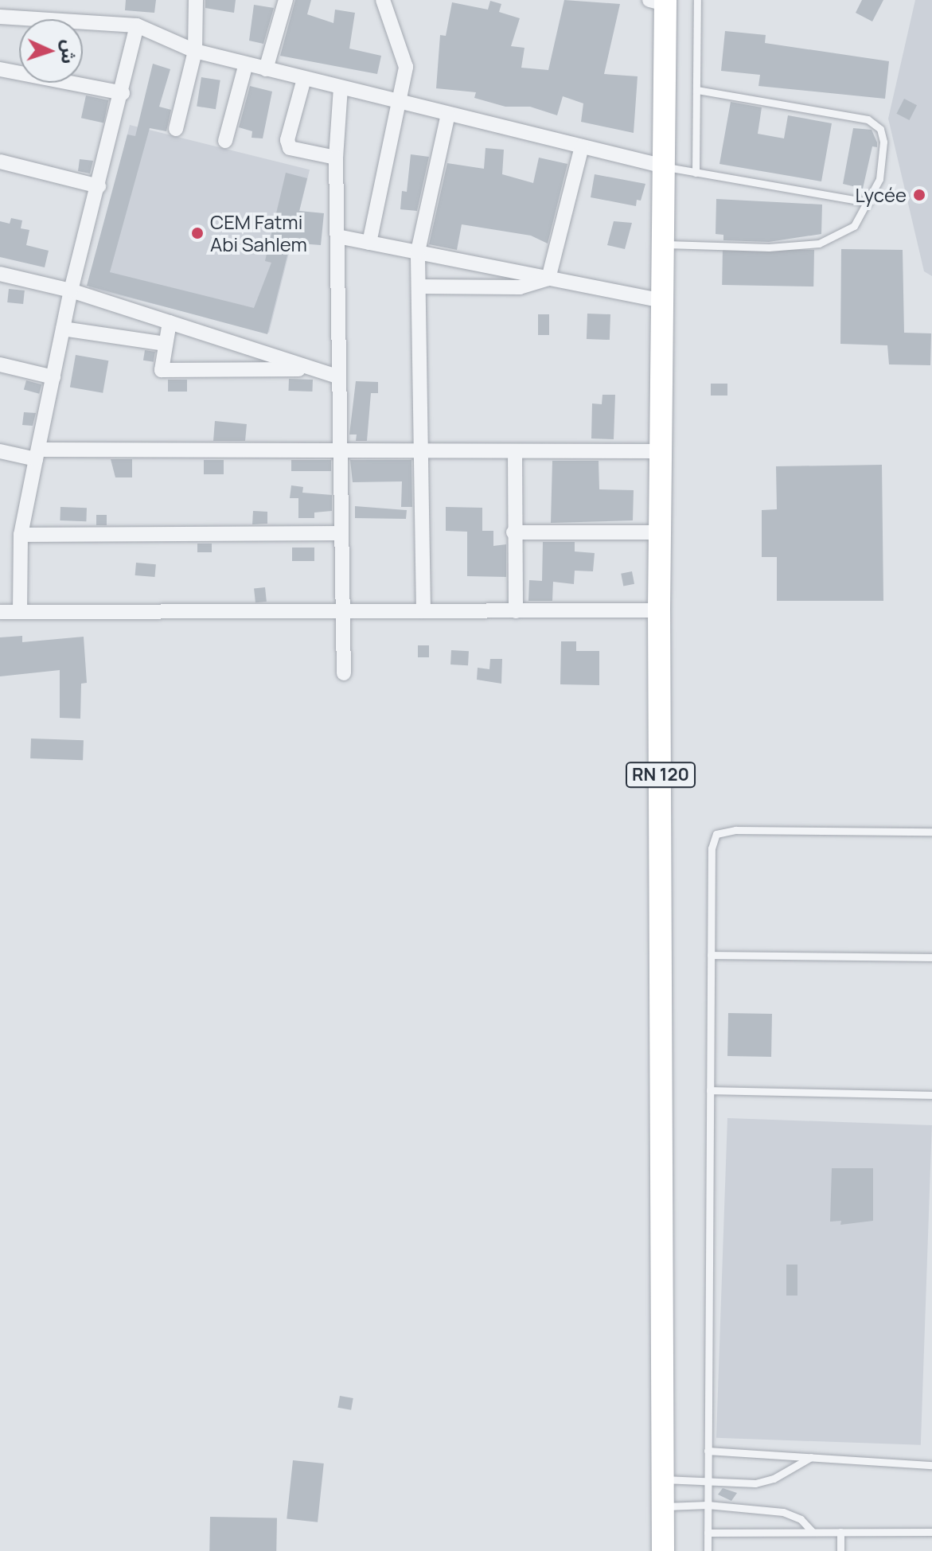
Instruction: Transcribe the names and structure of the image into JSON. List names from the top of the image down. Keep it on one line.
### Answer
{"streets":{"main road":["RN 120"]},"places":["Lycée","CEM Fatmi Abi Sahlem"],"north":"right"}
